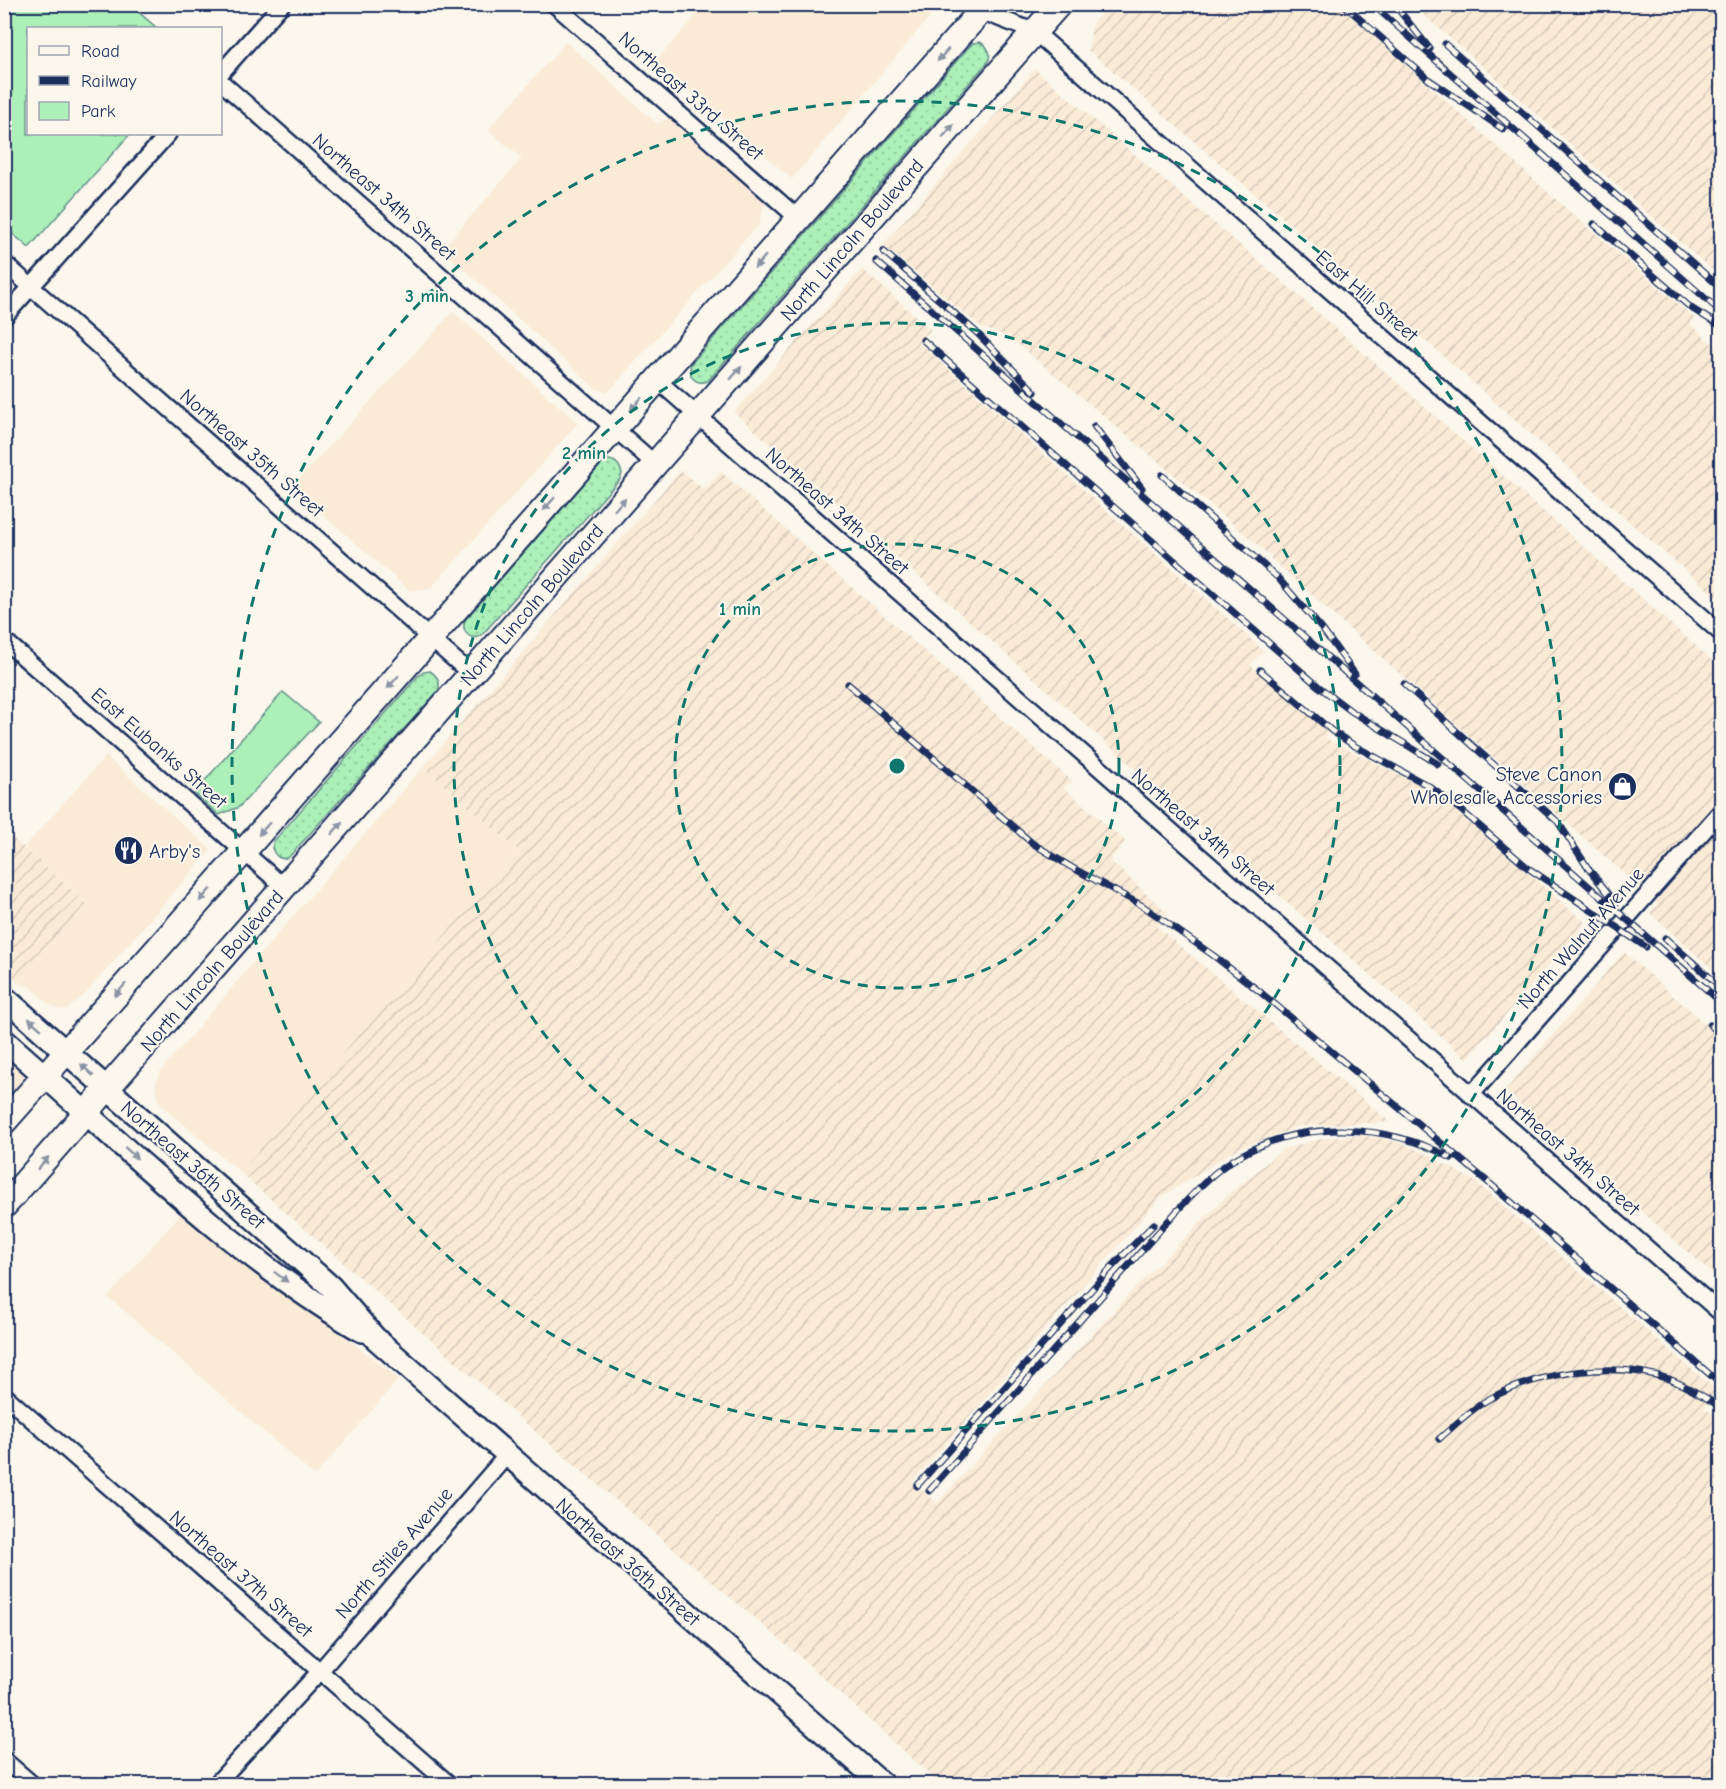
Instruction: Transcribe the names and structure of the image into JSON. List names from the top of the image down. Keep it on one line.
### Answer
{"streets":{"main road":["North Lincoln Boulevard","Northeast 36th Street"],"street":["Northeast 33rd Street","Northeast 34th Street","East Hill Street","Northeast 35th Street","East Eubanks Street","North Walnut Avenue","North Stiles Avenue","Northeast 37th Street"]},"crossings":[["Northeast 34th Street","North Lincoln Boulevard"],["Northeast 34th Street","North Walnut Avenue"],["North Lincoln Boulevard","East Hill Street"],["North Lincoln Boulevard","Northeast 35th Street"],["North Lincoln Boulevard","East Eubanks Street"],["North Lincoln Boulevard","Northeast 36th Street"],["Northeast 36th Street","North Stiles Avenue"],["North Stiles Avenue","Northeast 37th Street"]],"places":{"shop":["Steve Canon Wholesale Accessories"],"restaurant":["Arby's"]},"legend":["Road","Railway","Park"],"rings":["3 min","2 min","1 min"]}
